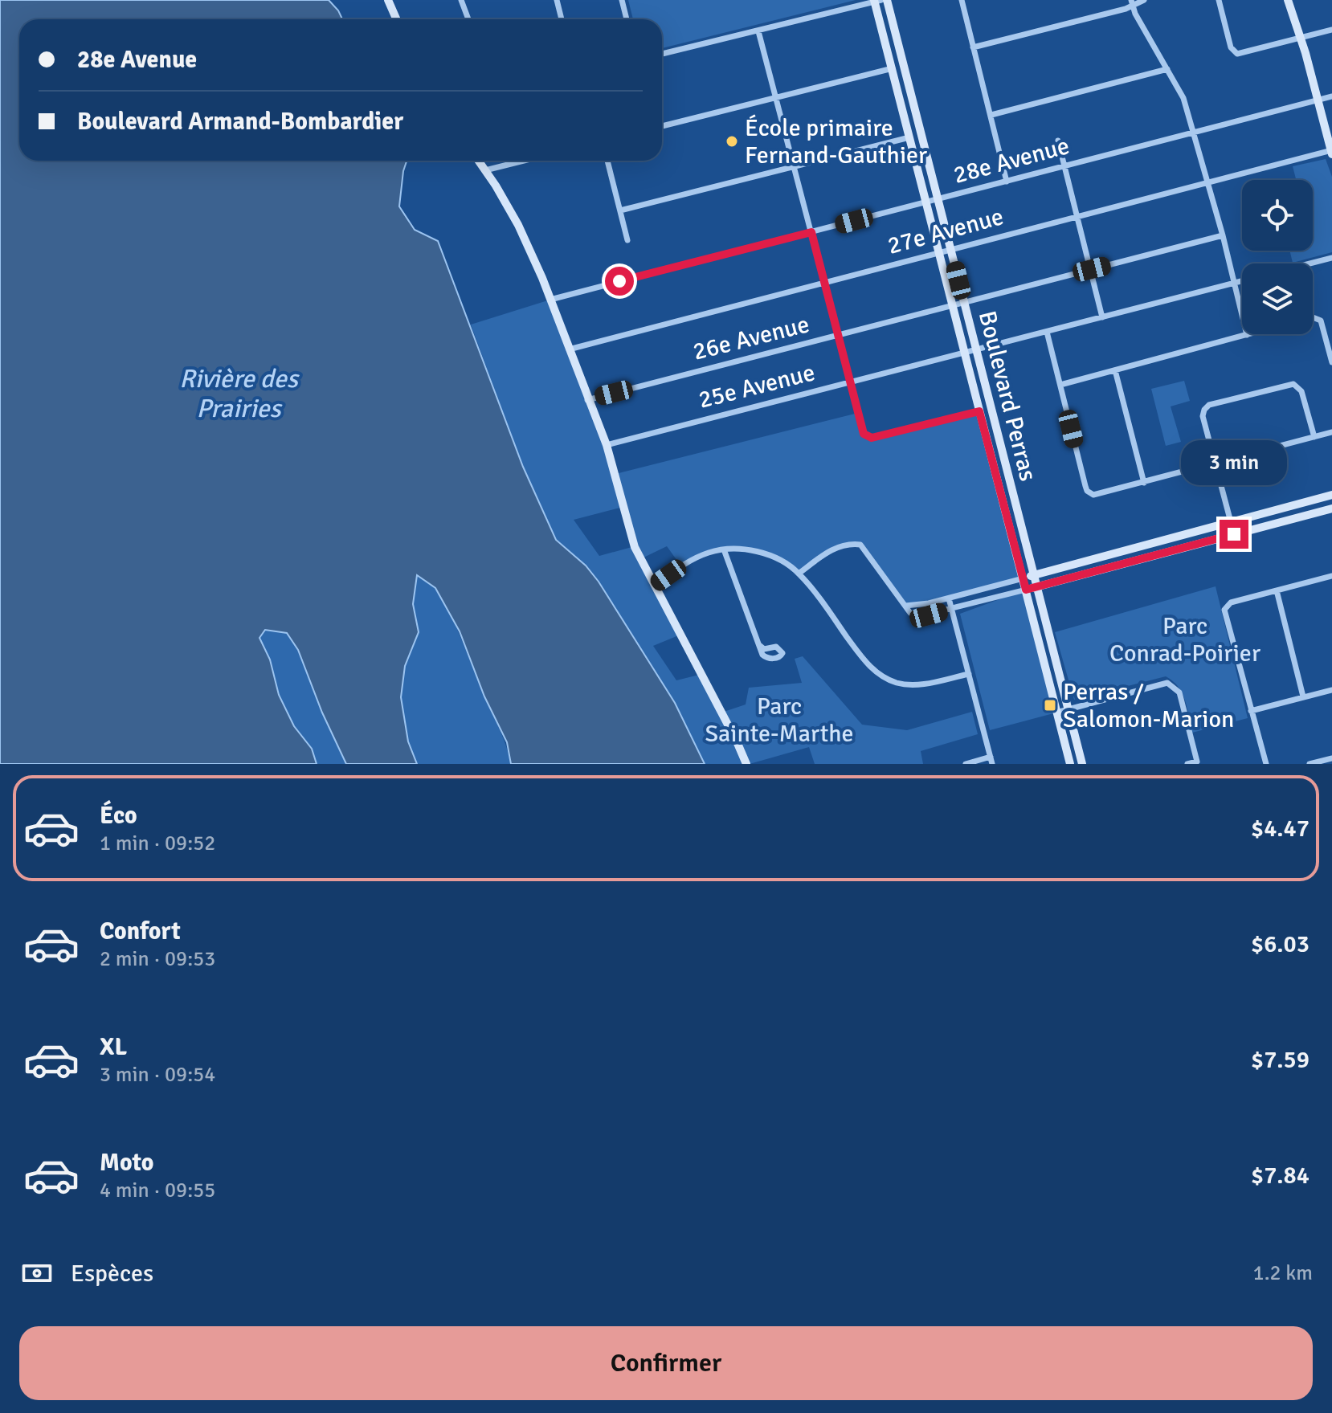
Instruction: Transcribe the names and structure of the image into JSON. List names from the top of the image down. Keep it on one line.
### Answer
{"streets":{"main road":["Boulevard Perras"],"street":["28e Avenue","27e Avenue","26e Avenue","25e Avenue"]},"crossings":[["28e Avenue","Boulevard Perras"],["27e Avenue","Boulevard Perras"],["26e Avenue","Boulevard Perras"],["25e Avenue","Boulevard Perras"]],"water":["Rivière des Prairies"],"parks":["Parc Conrad-Poirier","Parc Sainte-Marthe"],"places":{"other":["École primaire Fernand-Gauthier"],"transit":["Perras / Salomon-Marion"]},"page":{"banner":["28e Avenue","Boulevard Armand-Bombardier"],"bubble":"3 min","list":[{"name":"Éco","note":"1 min · 09:52","value":"$4.47"},{"name":"Confort","note":"2 min · 09:53","value":"$6.03"},{"name":"XL","note":"3 min · 09:54","value":"$7.59"},{"name":"Moto","note":"4 min · 09:55","value":"$7.84"}],"pay":["Espèces","1.2 km"],"buttons":"Confirmer"}}
